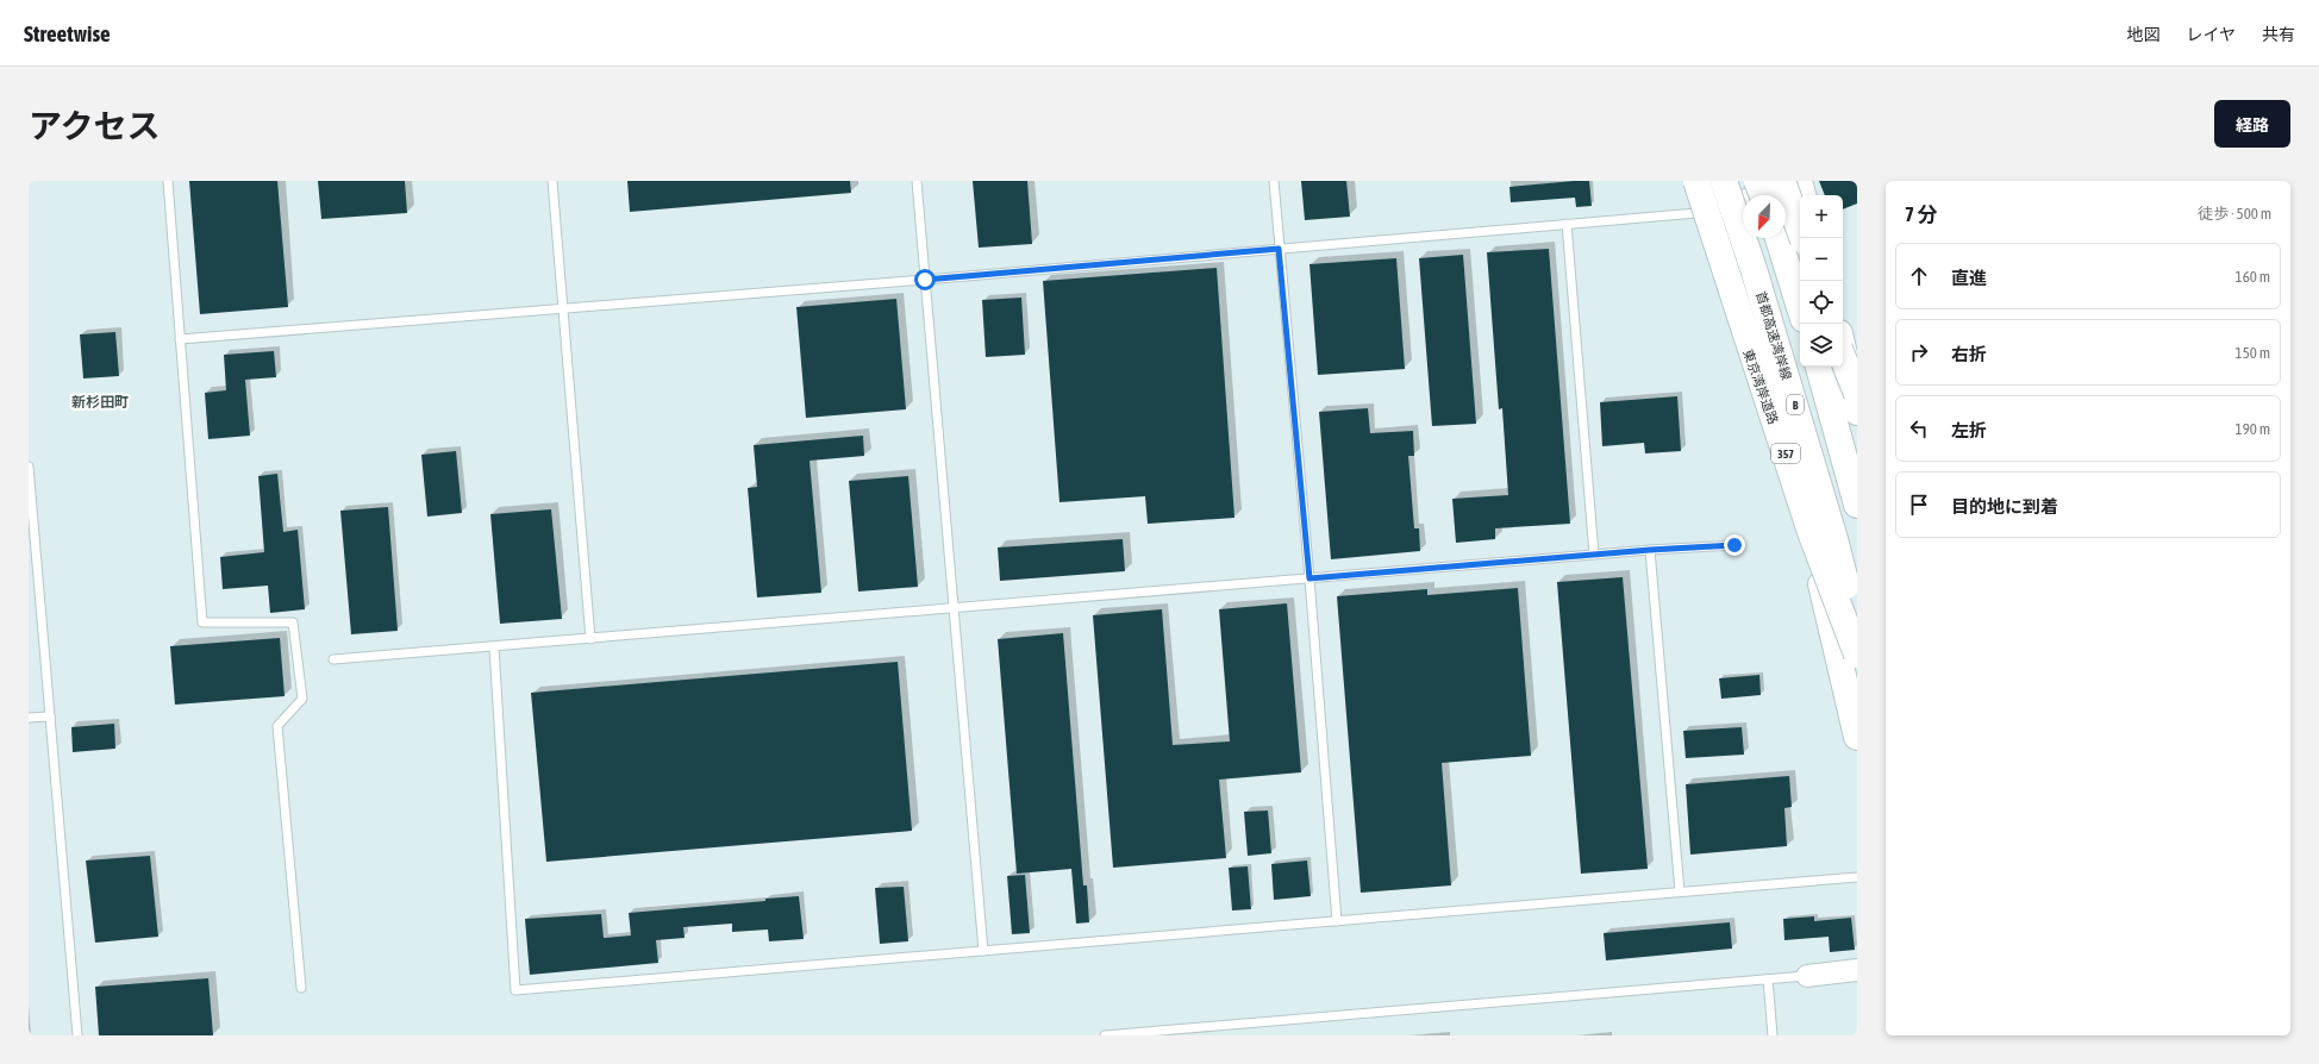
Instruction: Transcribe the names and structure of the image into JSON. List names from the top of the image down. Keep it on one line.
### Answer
{"streets":{"highway":["首都高速湾岸線","東京湾岸道路","B","357"]},"districts":["新杉田町"],"north":"bottom left","page":{"header":"Streetwise","nav":["地図","レイヤ","共有"],"title":"アクセス","buttons":"経路","heading":["7 分","徒歩 · 500 m"],"map_buttons":["+","−"],"list":[["直進","160 m"],["右折","150 m"],["左折","190 m"],"目的地に到着"]}}
